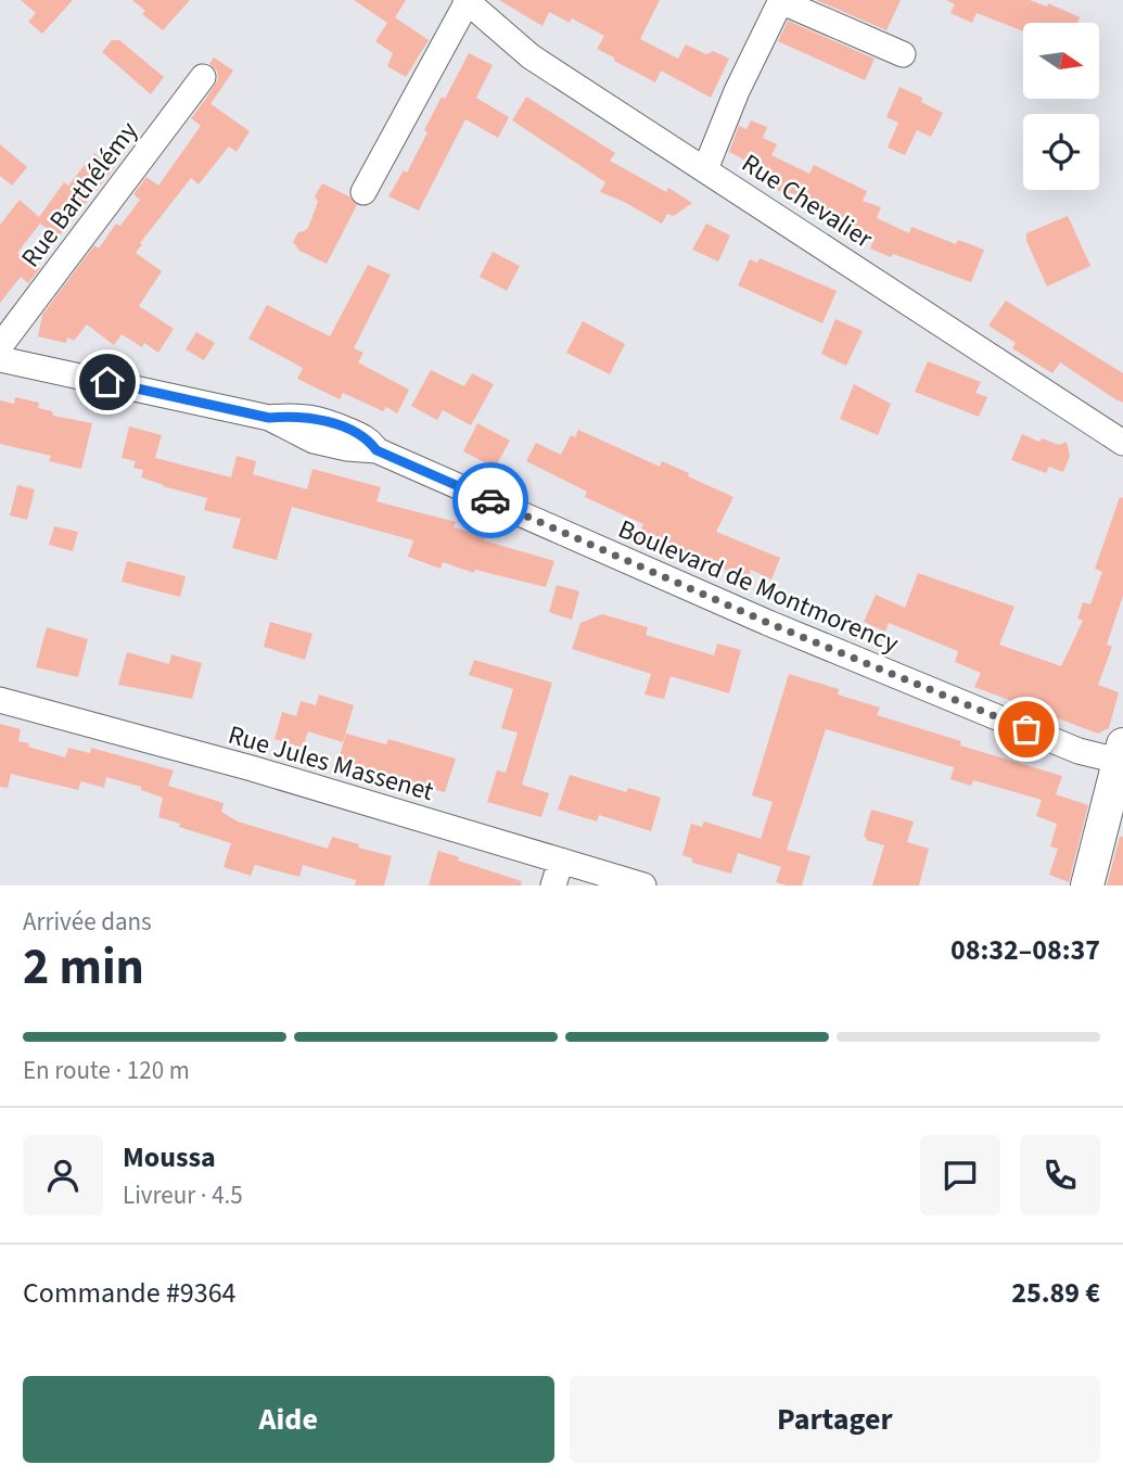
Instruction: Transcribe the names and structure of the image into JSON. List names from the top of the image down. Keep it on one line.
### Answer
{"streets":{"street":["Rue Barthélémy","Rue Chevalier","Boulevard de Montmorency","Rue Jules Massenet"]},"north":"right","page":{"heading":["2 min","Arrivée dans","08:32–08:37"],"panel":["Moussa","Livreur · 4.5","Commande #9364","25.89 €"],"bar":"En route · 120 m","buttons":["Aide","Partager"]}}
